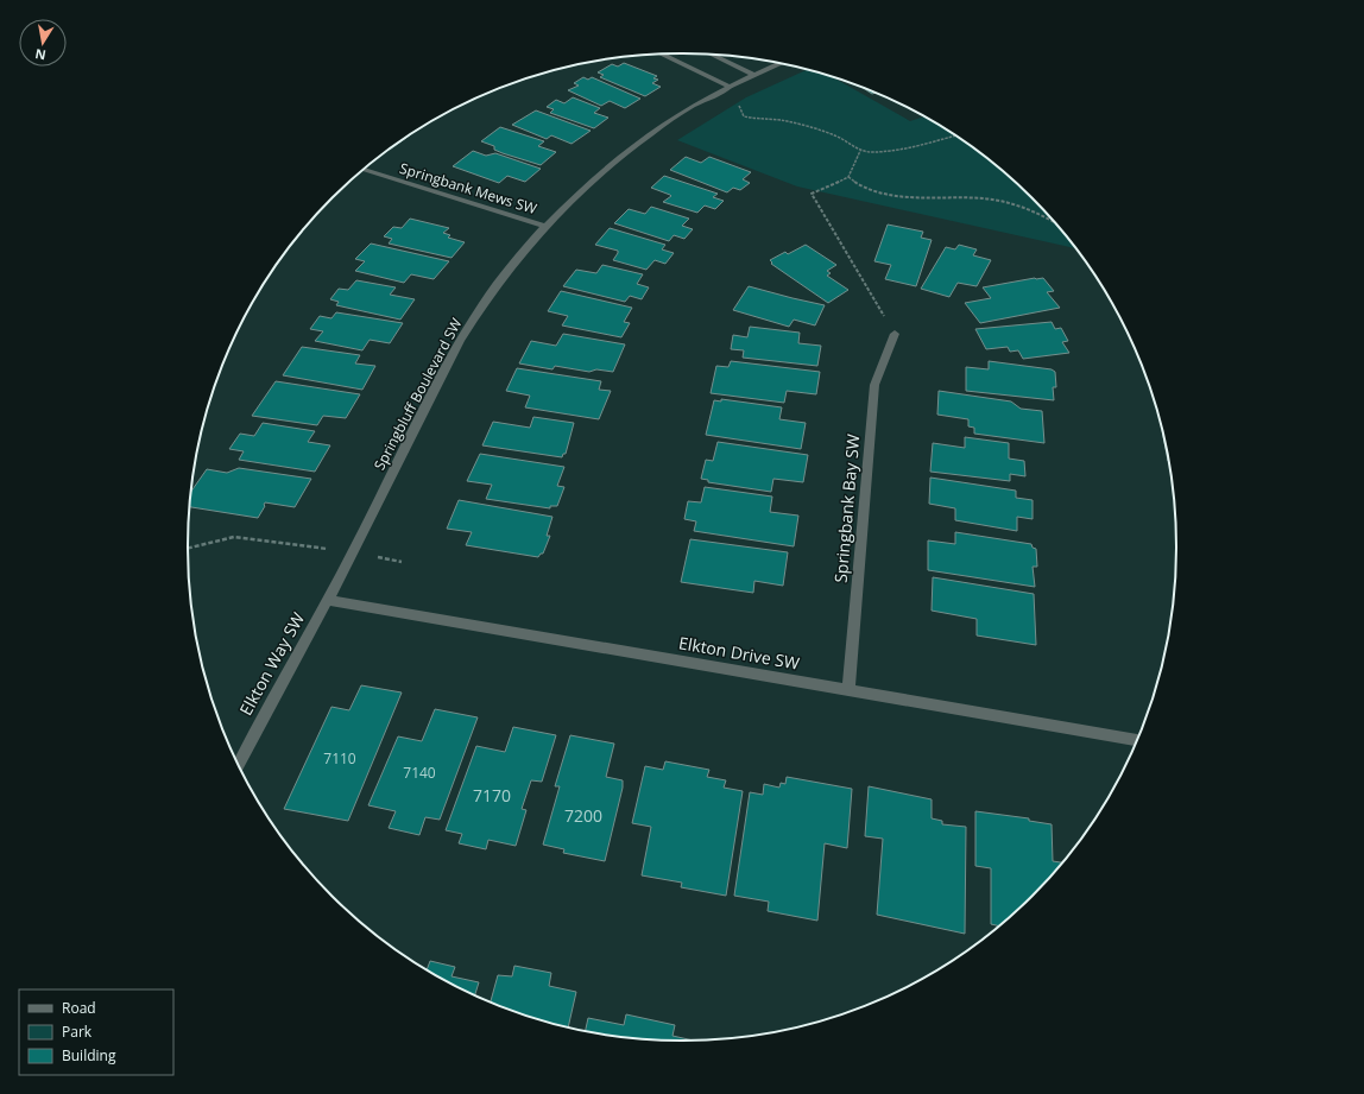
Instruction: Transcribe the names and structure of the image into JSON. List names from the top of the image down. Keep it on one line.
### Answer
{"streets":{"street":["Springbank Mews SW","Springbluff Boulevard SW","Springbank Bay SW","Elkton Drive SW","Elkton Way SW"]},"crossings":[["Springbank Mews SW","Springbluff Boulevard SW"],["Springbluff Boulevard SW","Elkton Drive SW"],["Springbluff Boulevard SW","Elkton Way SW"],["Springbank Bay SW","Elkton Drive SW"],["Elkton Drive SW","Elkton Way SW"]],"house_numbers":["7110","7140","7170","7200"],"legend":["Road","Park","Building"],"north":"bottom"}
